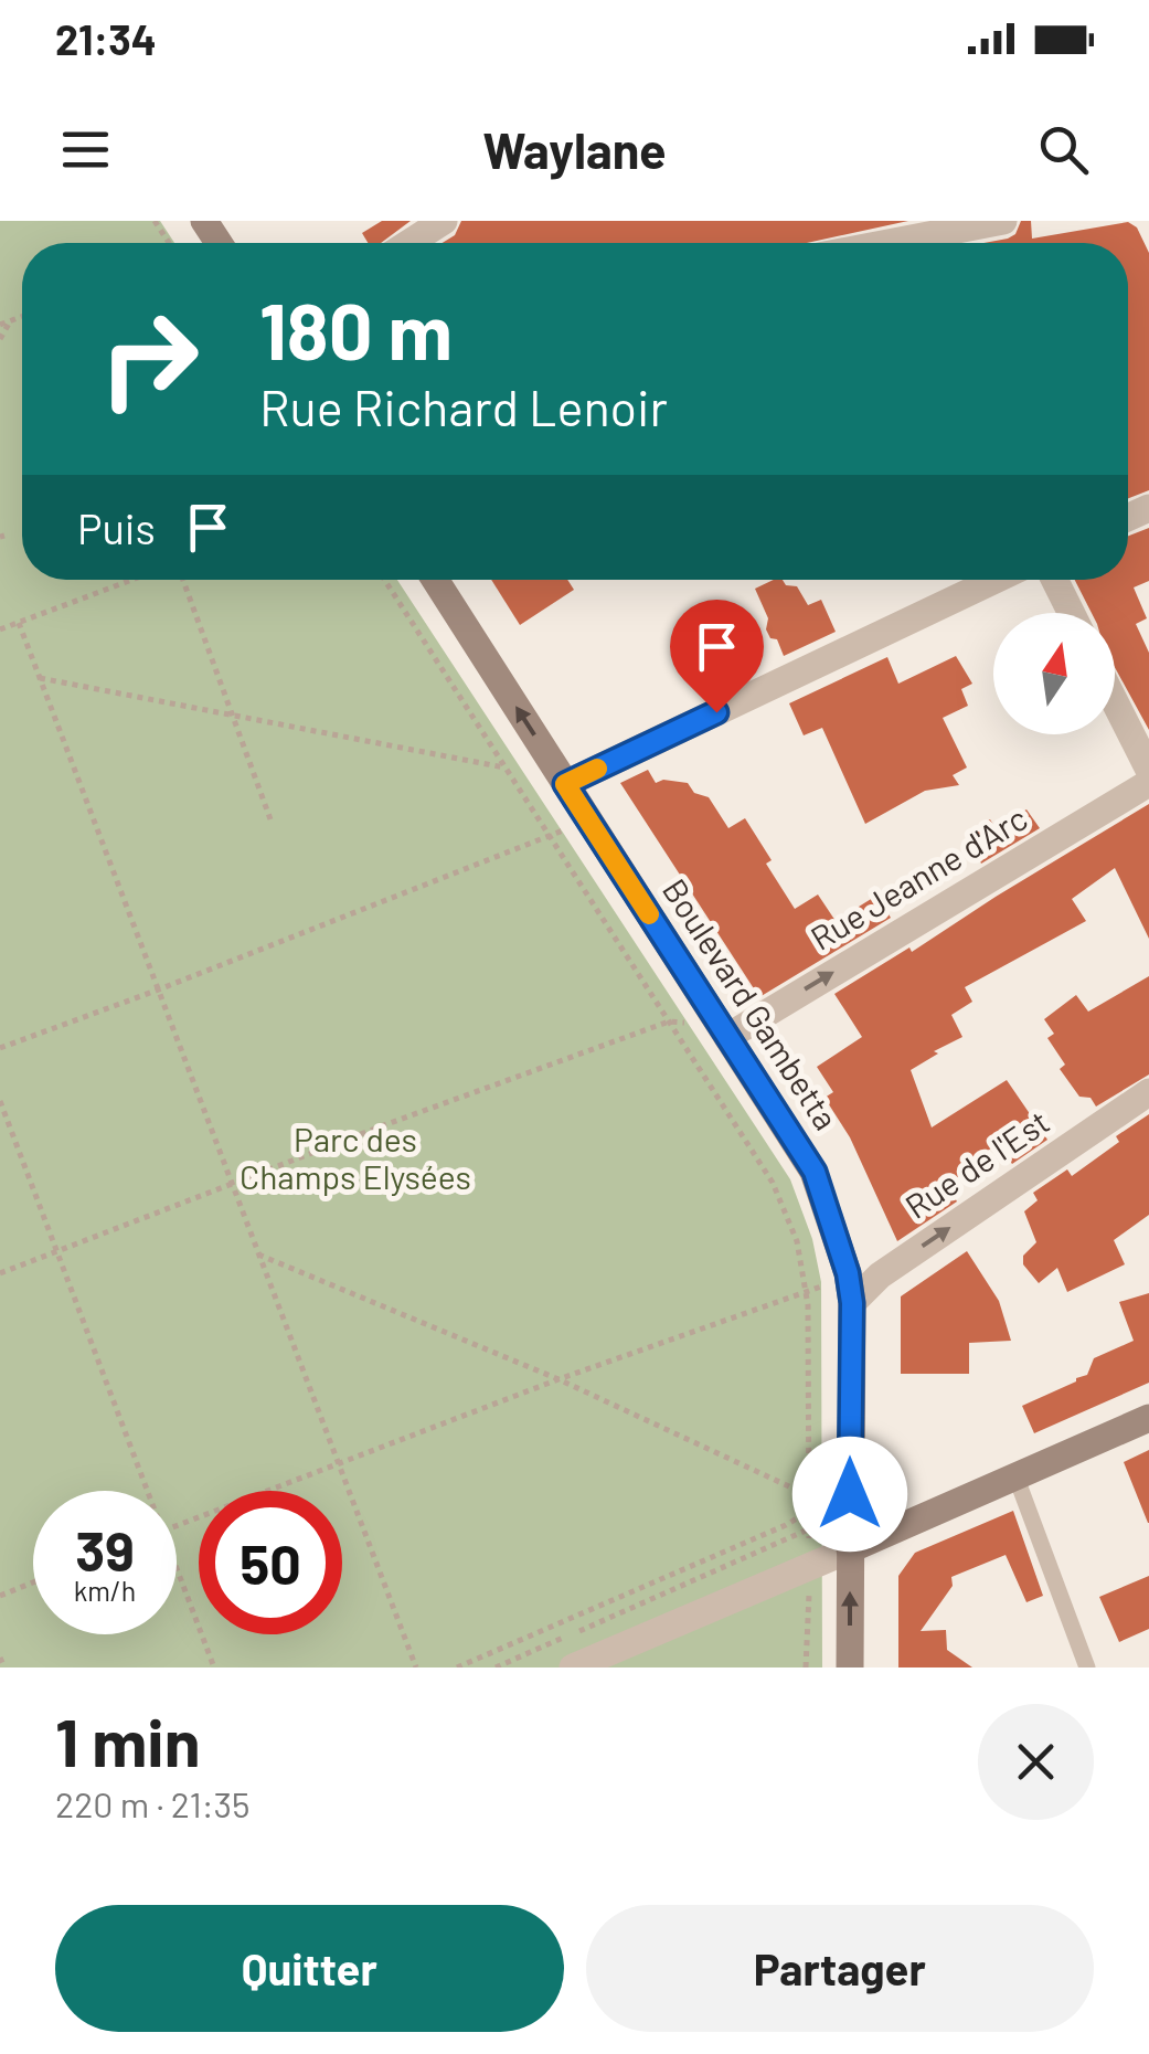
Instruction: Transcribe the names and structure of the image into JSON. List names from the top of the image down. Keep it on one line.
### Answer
{"streets":{"main road":["Boulevard Gambetta"],"street":["Rue Jeanne d'Arc","Rue de l'Est"]},"crossings":[["Rue Jeanne d'Arc","Boulevard Gambetta"],["Boulevard Gambetta","Rue de l'Est"]],"one_way":["Rue Jeanne d'Arc","Rue de l'Est"],"parks":["Parc des Champs Elysées"],"north":"top","page":{"status":"21:34","header":"Waylane","turn":["180 m","Rue Richard Lenoir"],"then":"Puis","speed":"39 km/h","limit":"50","heading":["1 min","220 m · 21:35"],"buttons":["Quitter","Partager"]}}
